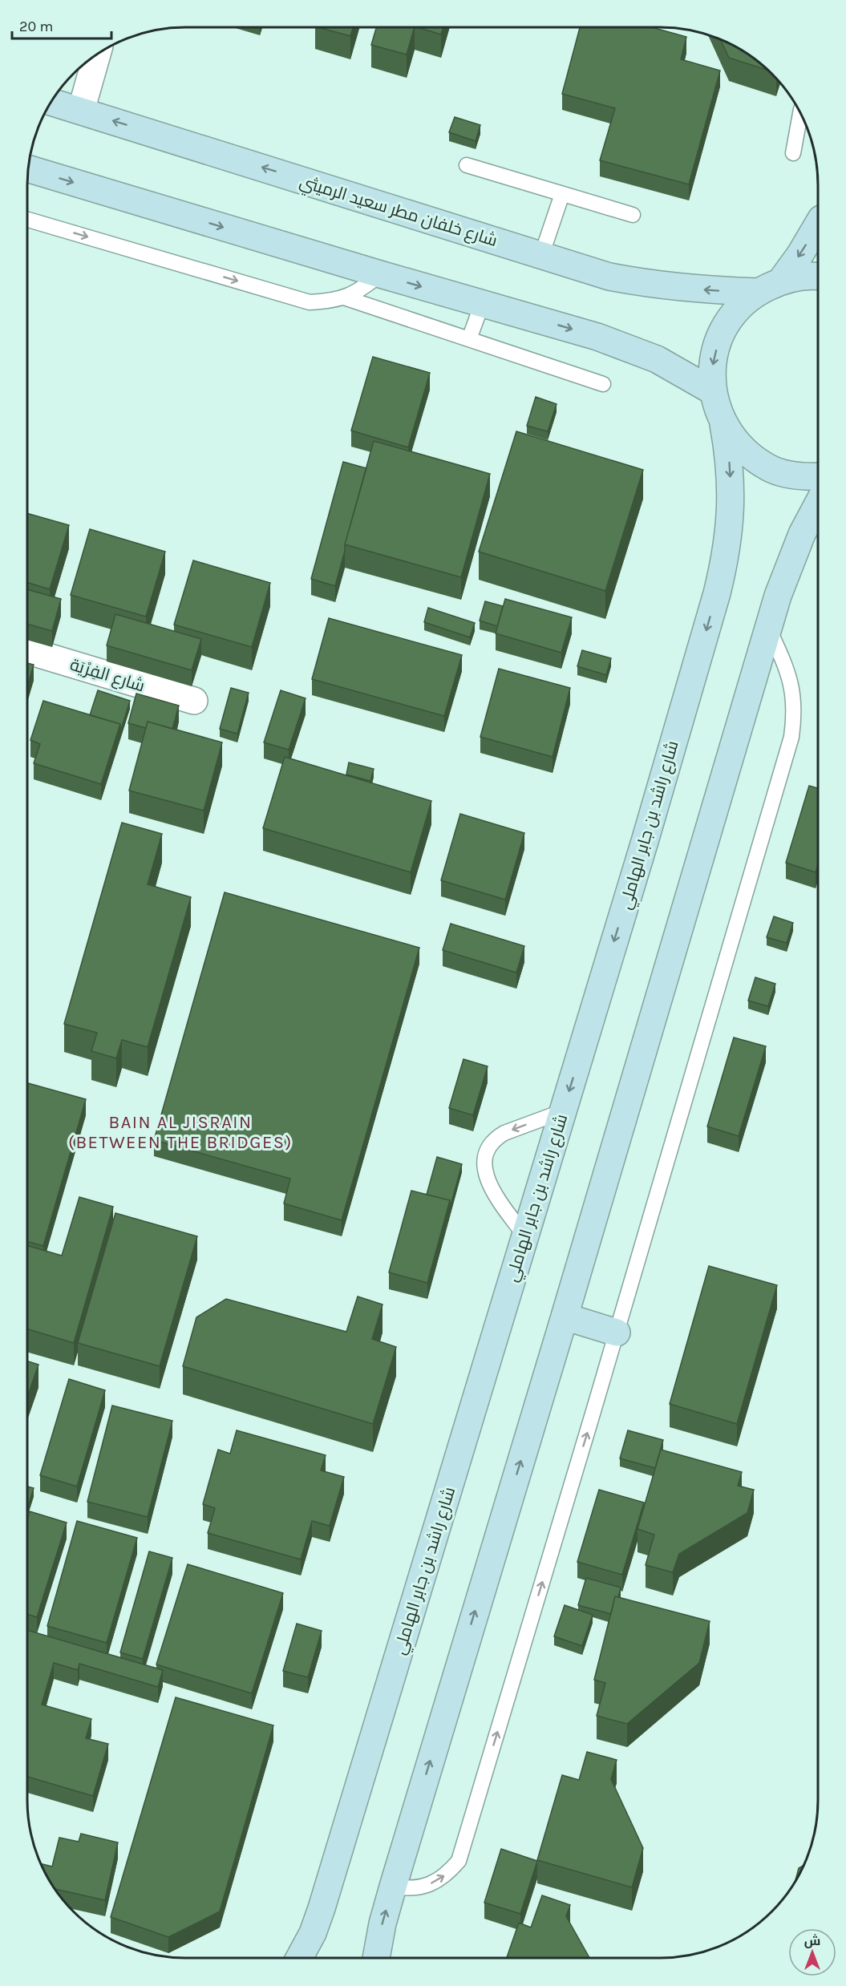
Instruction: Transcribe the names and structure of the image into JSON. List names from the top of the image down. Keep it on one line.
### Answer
{"streets":{"street":["شارع خلفان مطر سعيد الرميثي","شارع الفِرْيَة","شارع راشد بن جابر الهاملي"]},"districts":["BAIN AL JISRAIN (BETWEEN THE BRIDGES)"],"scale_bar":"20 m","north":"top"}
